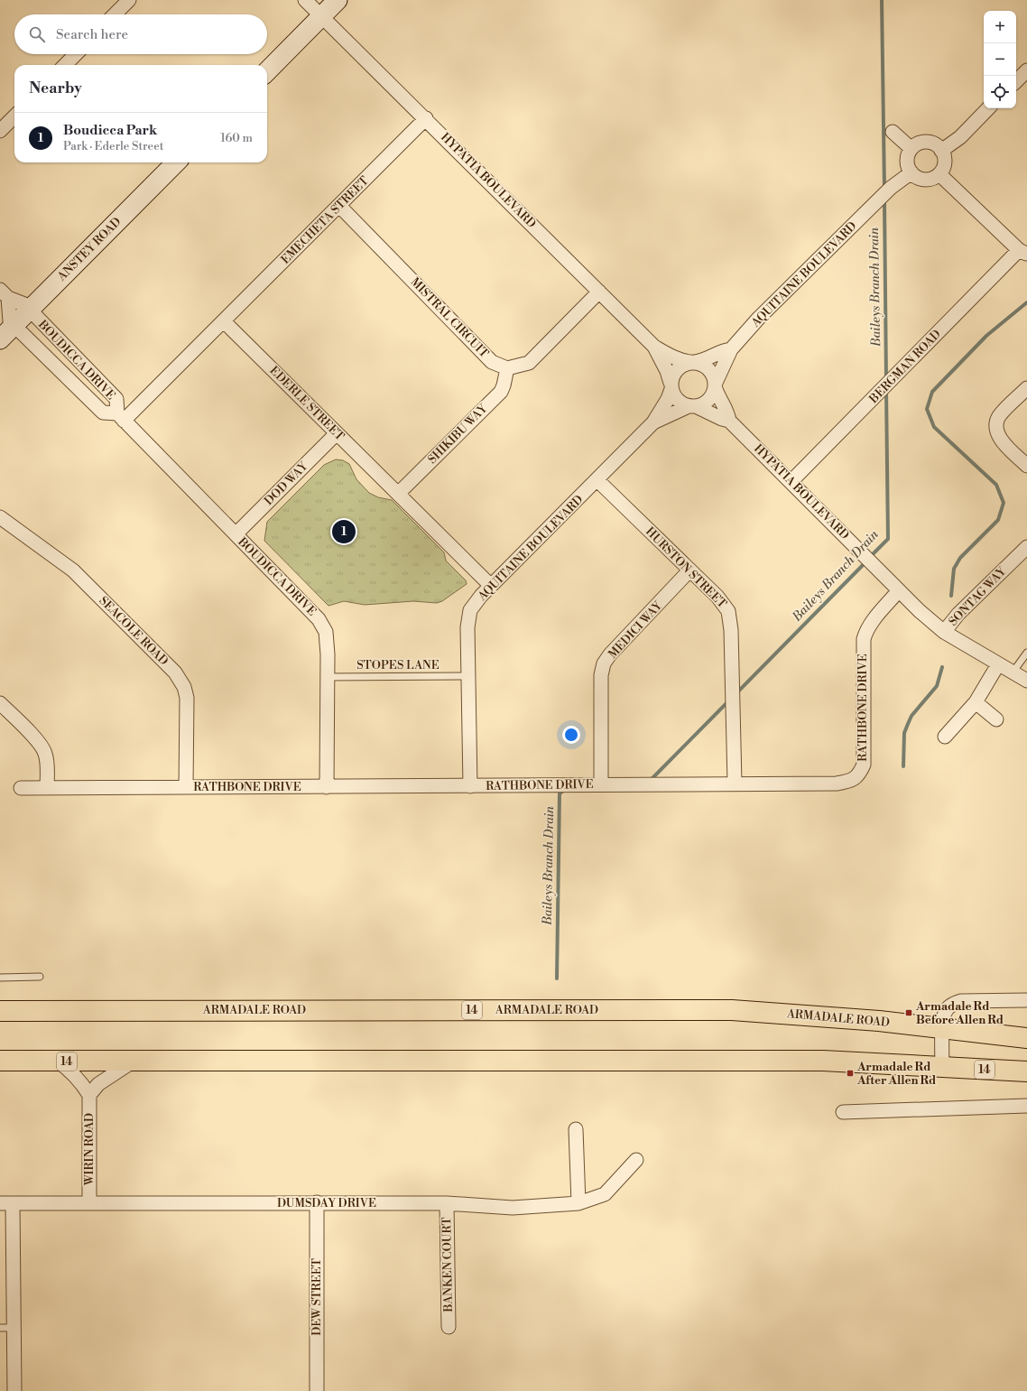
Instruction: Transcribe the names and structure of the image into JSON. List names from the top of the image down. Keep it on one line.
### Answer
{"streets":{"highway":["ARMADALE ROAD","14"],"street":["HYPATIA BOULEVARD","EMECHETA STREET","ANSTEY ROAD","AQUITAINE BOULEVARD","MISTRAL CIRCUIT","BOUDICCA DRIVE","BERGMAN ROAD","EDERLE STREET","SHIKIBU WAY","DOD WAY","HURSTON STREET","SONTAG WAY","MEDICI WAY","SEACOLE ROAD","RATHBONE DRIVE","WIRIN ROAD","DUMSDAY DRIVE","BANKEN COURT","DEW STREET"],"lane":["STOPES LANE"]},"crossings":[["HYPATIA BOULEVARD","EMECHETA STREET"],["HYPATIA BOULEVARD","AQUITAINE BOULEVARD"],["HYPATIA BOULEVARD","BERGMAN ROAD"],["HYPATIA BOULEVARD","SONTAG WAY"],["HYPATIA BOULEVARD","RATHBONE DRIVE"],["EMECHETA STREET","MISTRAL CIRCUIT"],["EMECHETA STREET","EDERLE STREET"],["ANSTEY ROAD","BOUDICCA DRIVE"],["AQUITAINE BOULEVARD","EDERLE STREET"],["AQUITAINE BOULEVARD","HURSTON STREET"],["AQUITAINE BOULEVARD","STOPES LANE"],["AQUITAINE BOULEVARD","RATHBONE DRIVE"],["MISTRAL CIRCUIT","SHIKIBU WAY"],["BOUDICCA DRIVE","DOD WAY"],["BOUDICCA DRIVE","STOPES LANE"],["BOUDICCA DRIVE","RATHBONE DRIVE"],["EDERLE STREET","SHIKIBU WAY"],["EDERLE STREET","DOD WAY"],["HURSTON STREET","MEDICI WAY"],["HURSTON STREET","RATHBONE DRIVE"],["MEDICI WAY","RATHBONE DRIVE"],["SEACOLE ROAD","RATHBONE DRIVE"],["WIRIN ROAD","DUMSDAY DRIVE"],["DUMSDAY DRIVE","BANKEN COURT"],["DUMSDAY DRIVE","DEW STREET"]],"water":["Baileys Branch Drain"],"places":{"transit":["Armadale Rd Before Allen Rd","Armadale Rd After Allen Rd"]},"page":{"map_buttons":["+","−"],"search":"Search here","heading":"Nearby","list":[{"mark":"1","name":"Boudicca Park","note":"Park · Ederle Street","value":"160 m"}],"pins":"1"}}
